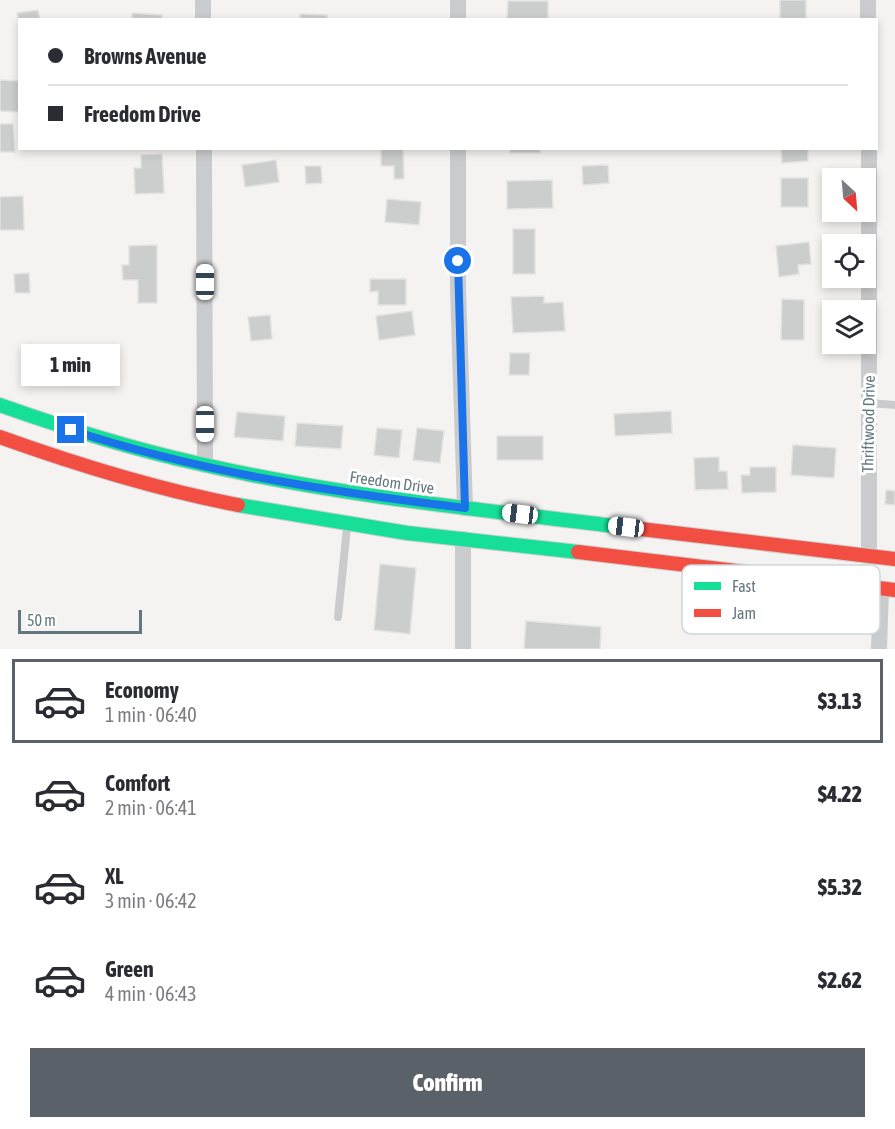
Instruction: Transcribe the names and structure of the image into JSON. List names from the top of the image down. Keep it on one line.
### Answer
{"streets":{"main road":["Freedom Drive"],"street":["Thriftwood Drive"]},"crossings":[["Thriftwood Drive","Freedom Drive"]],"legend":["Fast","Jam"],"scale_bar":"50 m","north":"bottom right","page":{"banner":["Browns Avenue","Freedom Drive"],"bubble":"1 min","scale":"50 m","list":[{"name":"Economy","note":"1 min · 06:40","value":"$3.13"},{"name":"Comfort","note":"2 min · 06:41","value":"$4.22"},{"name":"XL","note":"3 min · 06:42","value":"$5.32"},{"name":"Green","note":"4 min · 06:43","value":"$2.62"}],"buttons":"Confirm"}}
